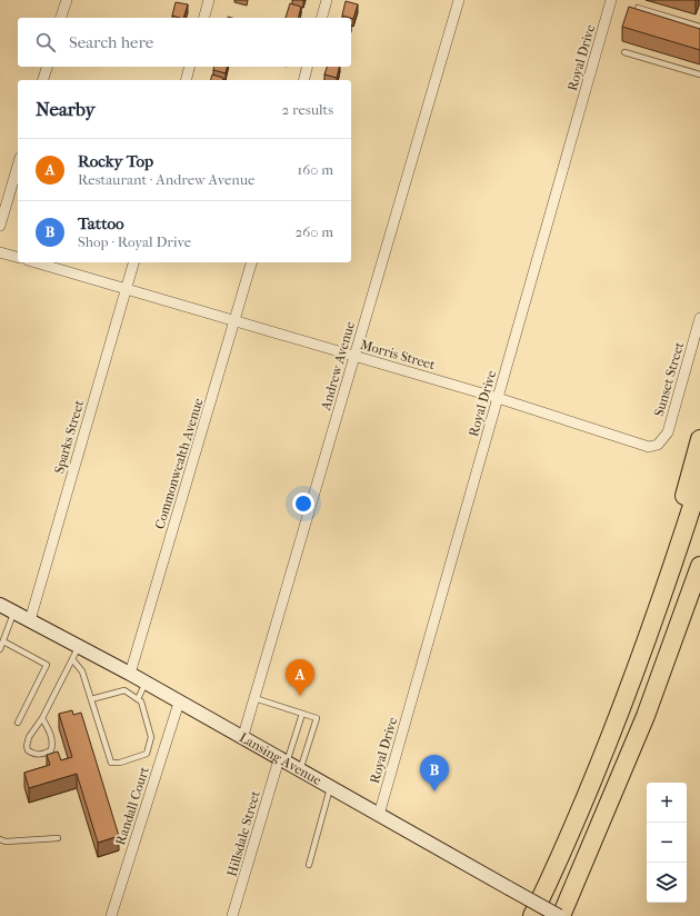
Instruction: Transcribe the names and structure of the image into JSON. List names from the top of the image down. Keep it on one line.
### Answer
{"streets":{"main road":["Lansing Avenue"],"street":["Royal Drive","Morris Street","Andrew Avenue","Sunset Street","Sparks Street","Commonwealth Avenue","Randall Court","Hillsdale Street"]},"crossings":[["Royal Drive","Morris Street"],["Royal Drive","Lansing Avenue"],["Morris Street","Andrew Avenue"],["Morris Street","Sunset Street"],["Morris Street","Sparks Street"],["Morris Street","Commonwealth Avenue"],["Andrew Avenue","Lansing Avenue"],["Sparks Street","Lansing Avenue"],["Commonwealth Avenue","Lansing Avenue"],["Lansing Avenue","Randall Court"],["Lansing Avenue","Hillsdale Street"]],"page":{"search":"Search here","heading":["Nearby","2 results"],"list":[{"mark":"A","name":"Rocky Top","note":"Restaurant · Andrew Avenue","value":"160 m"},{"mark":"B","name":"Tattoo","note":"Shop · Royal Drive","value":"260 m"}],"pins":["A","B"],"map_buttons":["+","−"]}}
